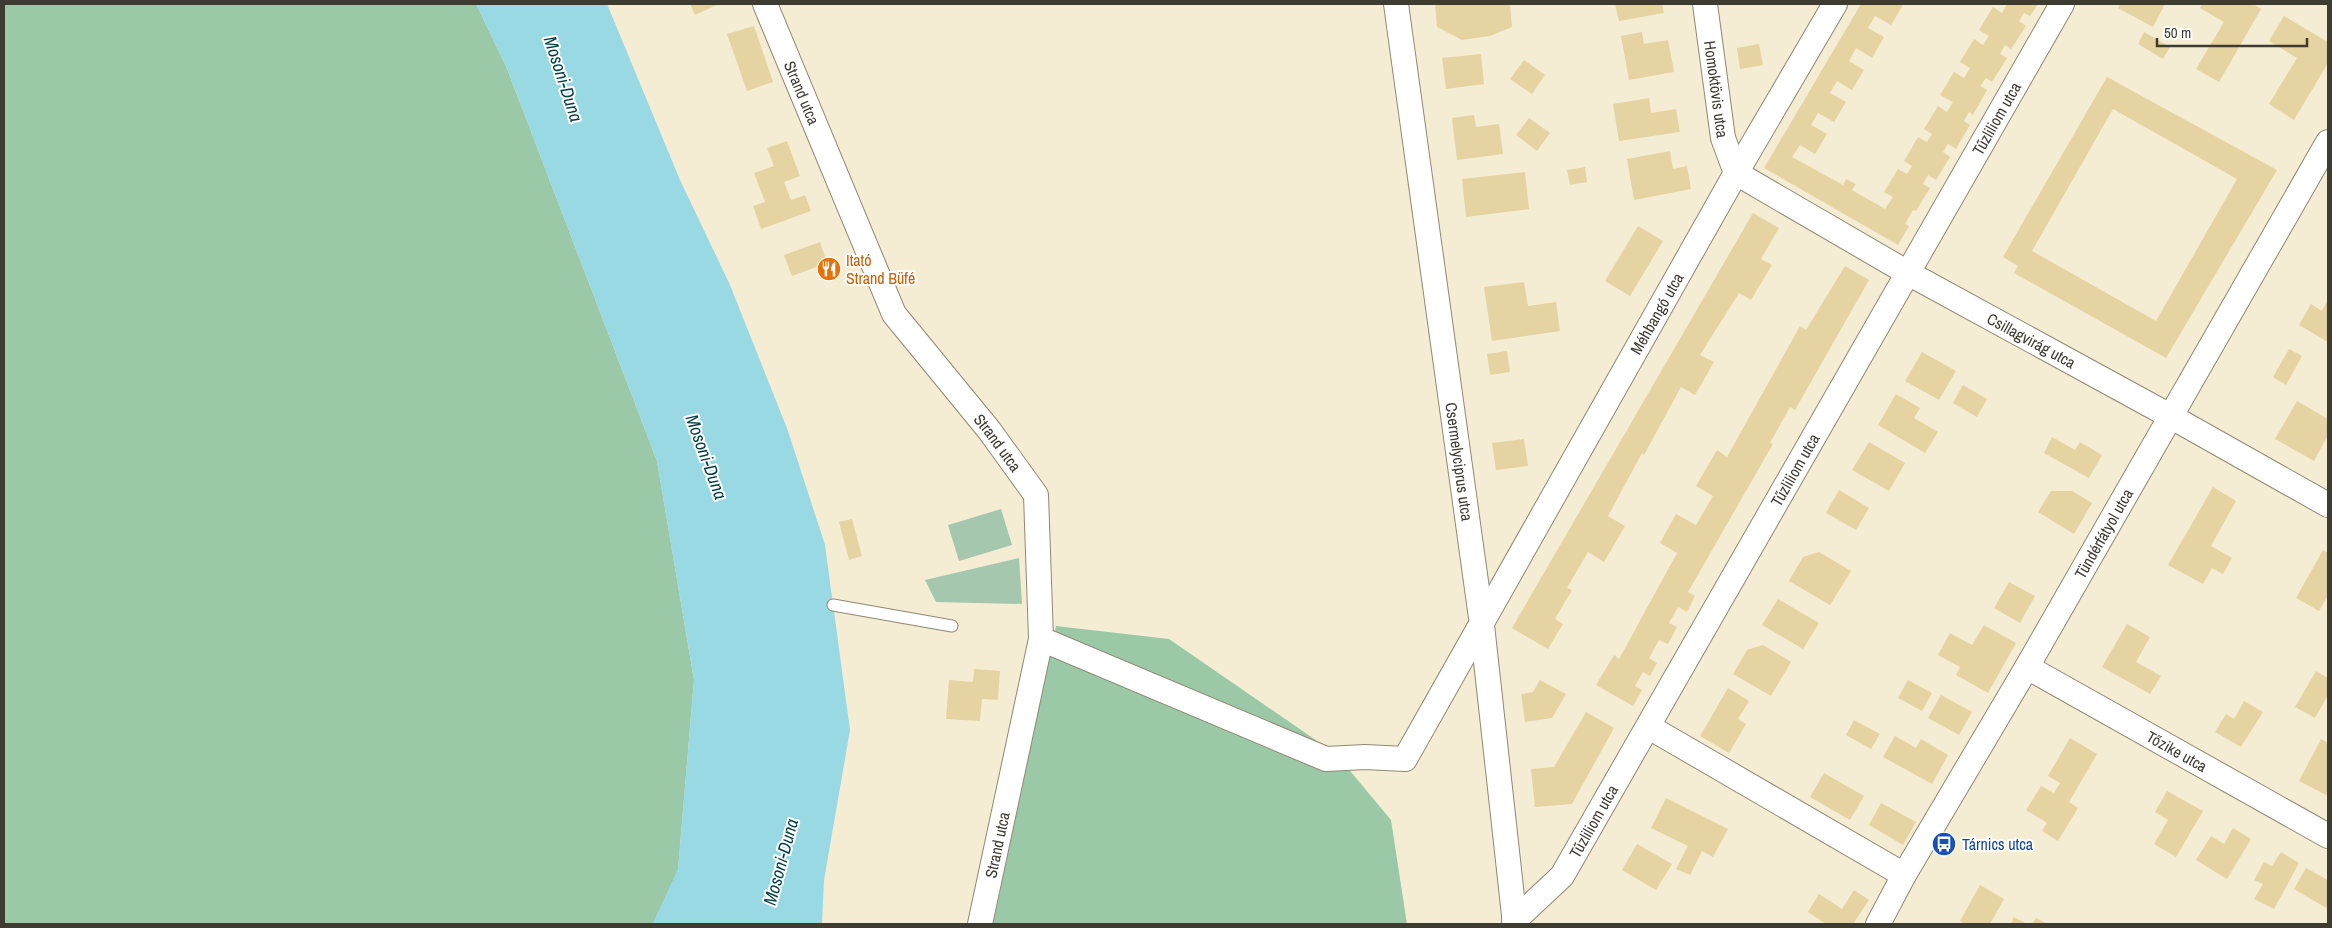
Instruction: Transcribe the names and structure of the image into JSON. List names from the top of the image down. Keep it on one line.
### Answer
{"streets":{"street":["Homoktövis utca","Strand utca","Tűzliliom utca","Méhbangó utca","Csillagvirág utca","Csermelyciprus utca","Tündérfátyol utca","Tőzike utca"]},"crossings":[["Homoktövis utca","Méhbangó utca"],["Homoktövis utca","Csillagvirág utca"],["Strand utca","Méhbangó utca"],["Tűzliliom utca","Csillagvirág utca"],["Tűzliliom utca","Csermelyciprus utca"],["Méhbangó utca","Csillagvirág utca"],["Méhbangó utca","Csermelyciprus utca"],["Csillagvirág utca","Tündérfátyol utca"],["Tündérfátyol utca","Tőzike utca"]],"water":["Mosoni-Duna"],"places":{"restaurant":["Itató Strand Büfé"],"bus stop":["Tárnics utca"]},"scale_bar":"50 m"}
